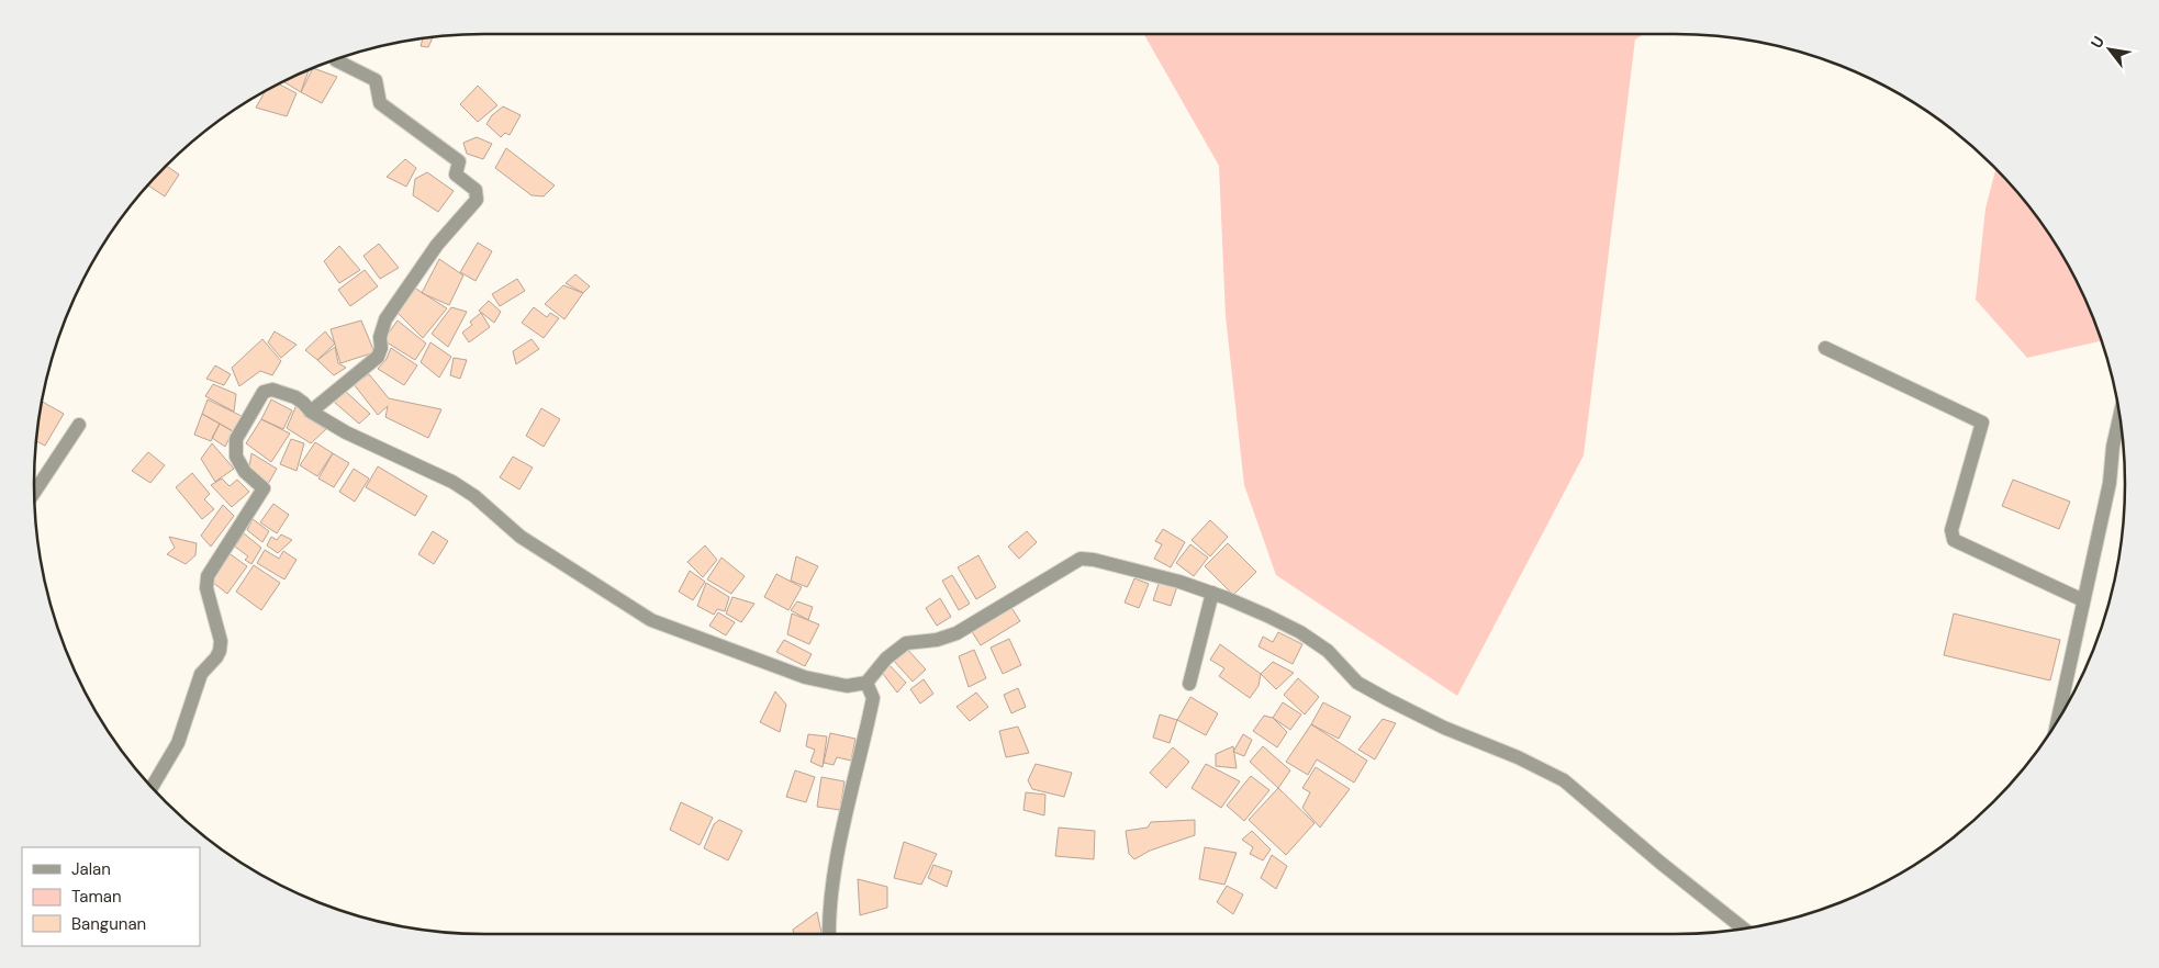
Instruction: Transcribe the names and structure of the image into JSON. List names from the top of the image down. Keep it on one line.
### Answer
{"legend":["Jalan","Taman","Bangunan"],"north":"top left"}
